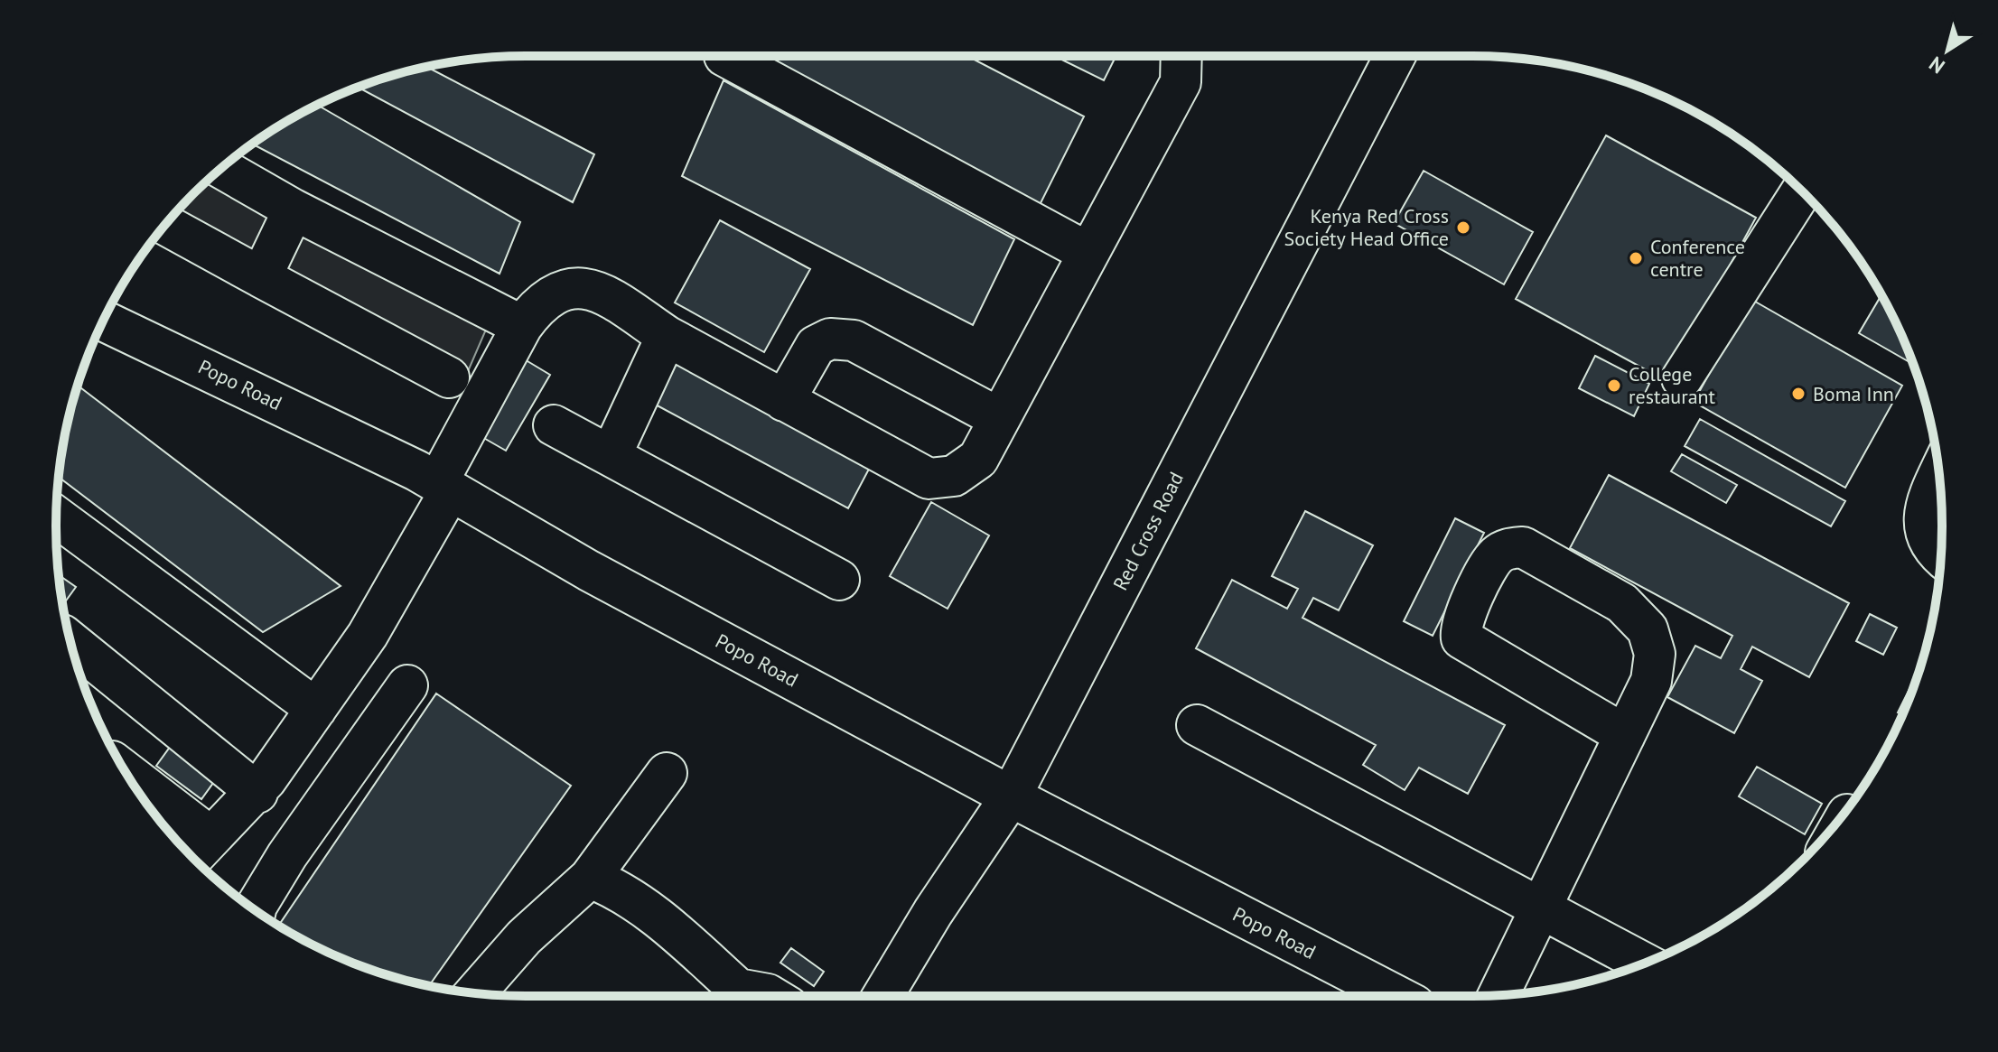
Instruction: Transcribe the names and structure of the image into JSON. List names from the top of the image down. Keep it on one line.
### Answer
{"streets":{"street":["Popo Road","Red Cross Road"]},"crossings":[["Popo Road","Red Cross Road"]],"places":["Kenya Red Cross Society Head Office","Conference centre","College restaurant","Boma Inn"],"north":"bottom left"}
